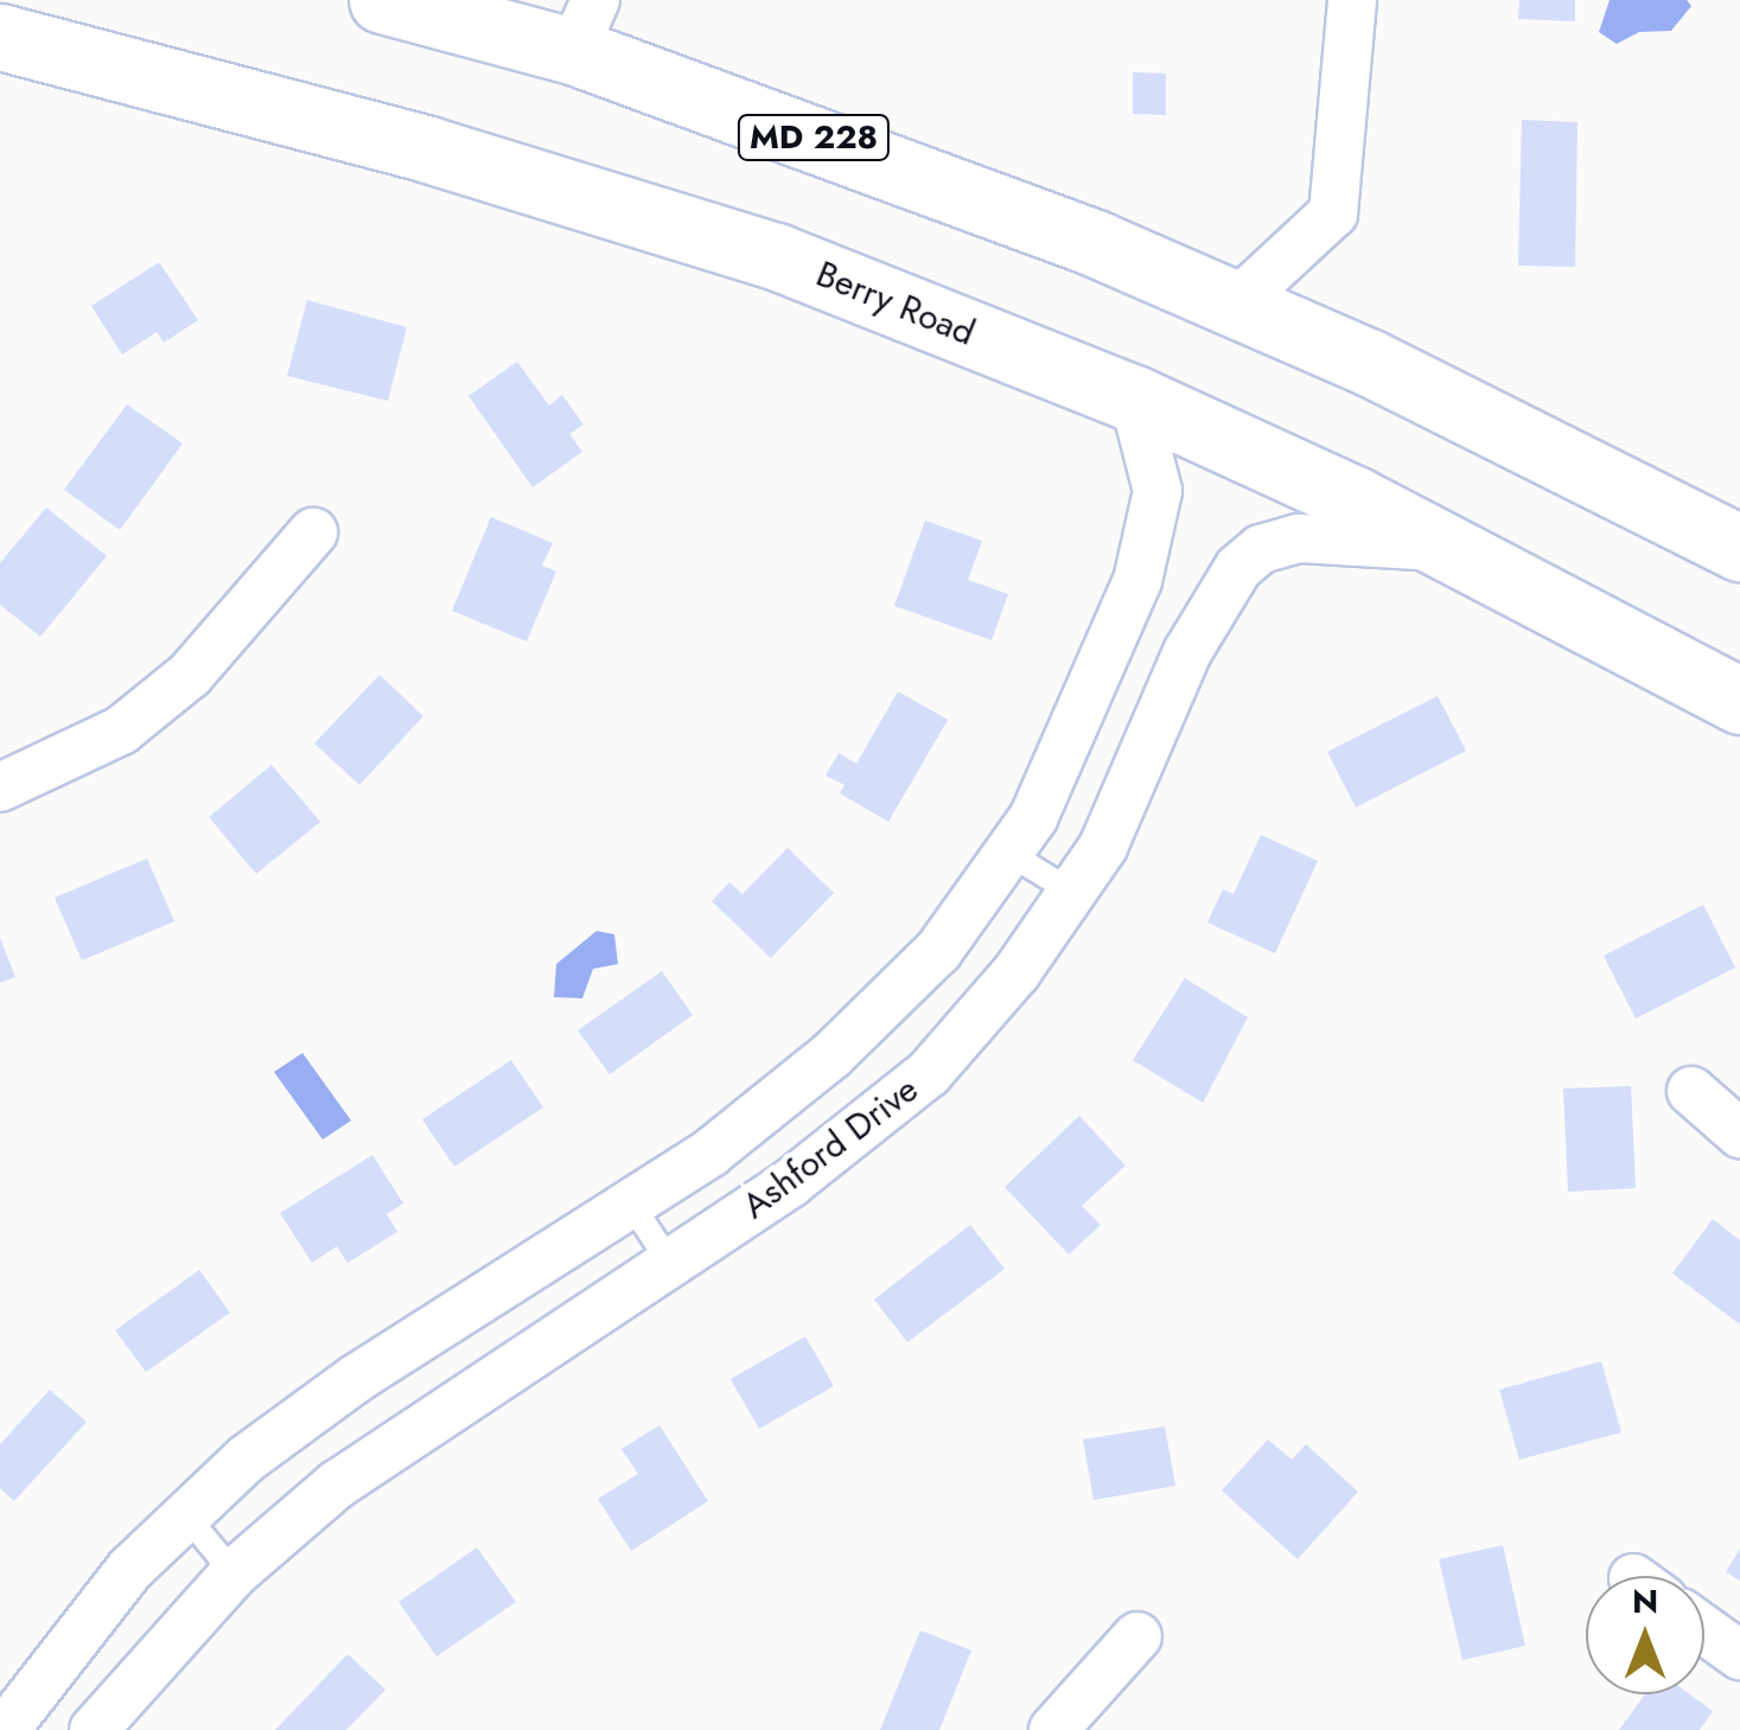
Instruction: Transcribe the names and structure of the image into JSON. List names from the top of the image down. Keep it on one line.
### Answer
{"streets":{"highway":["MD 228","Berry Road"],"street":["Ashford Drive"]},"crossings":[["Berry Road","Ashford Drive"]],"north":"top"}
